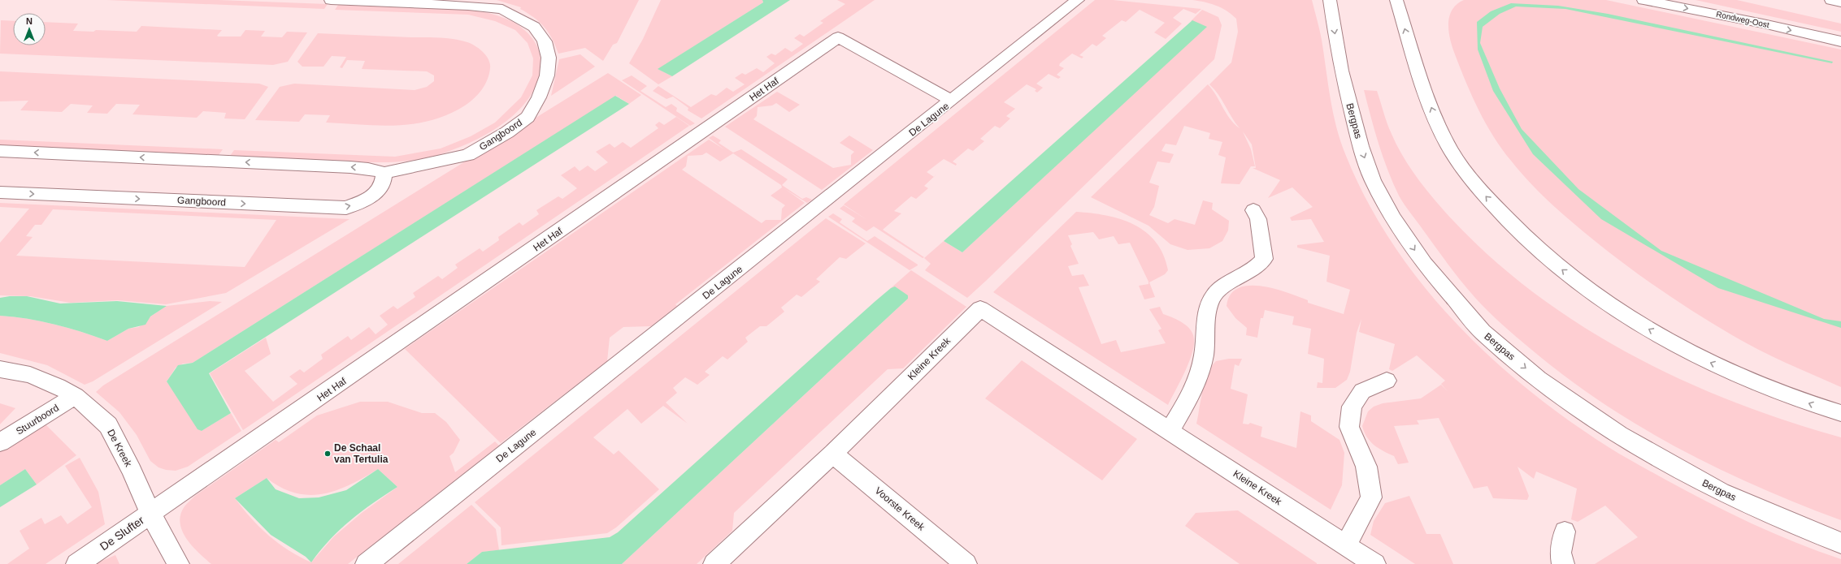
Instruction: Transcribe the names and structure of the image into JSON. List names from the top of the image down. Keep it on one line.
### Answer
{"streets":{"street":["Rondweg-Oost","Het Haf","De Lagune","Bergpas","Gangboord","Kleine Kreek","Stuurboord","De Kreek","Voorste Kreek","De Slufter"]},"crossings":[["Het Haf","De Lagune"],["Het Haf","De Kreek"],["Het Haf","De Slufter"],["Kleine Kreek","Voorste Kreek"],["Stuurboord","De Kreek"],["De Kreek","De Slufter"]],"one_way":["Rondweg-Oost"],"places":["De Schaal van Tertulia"],"north":"top"}
